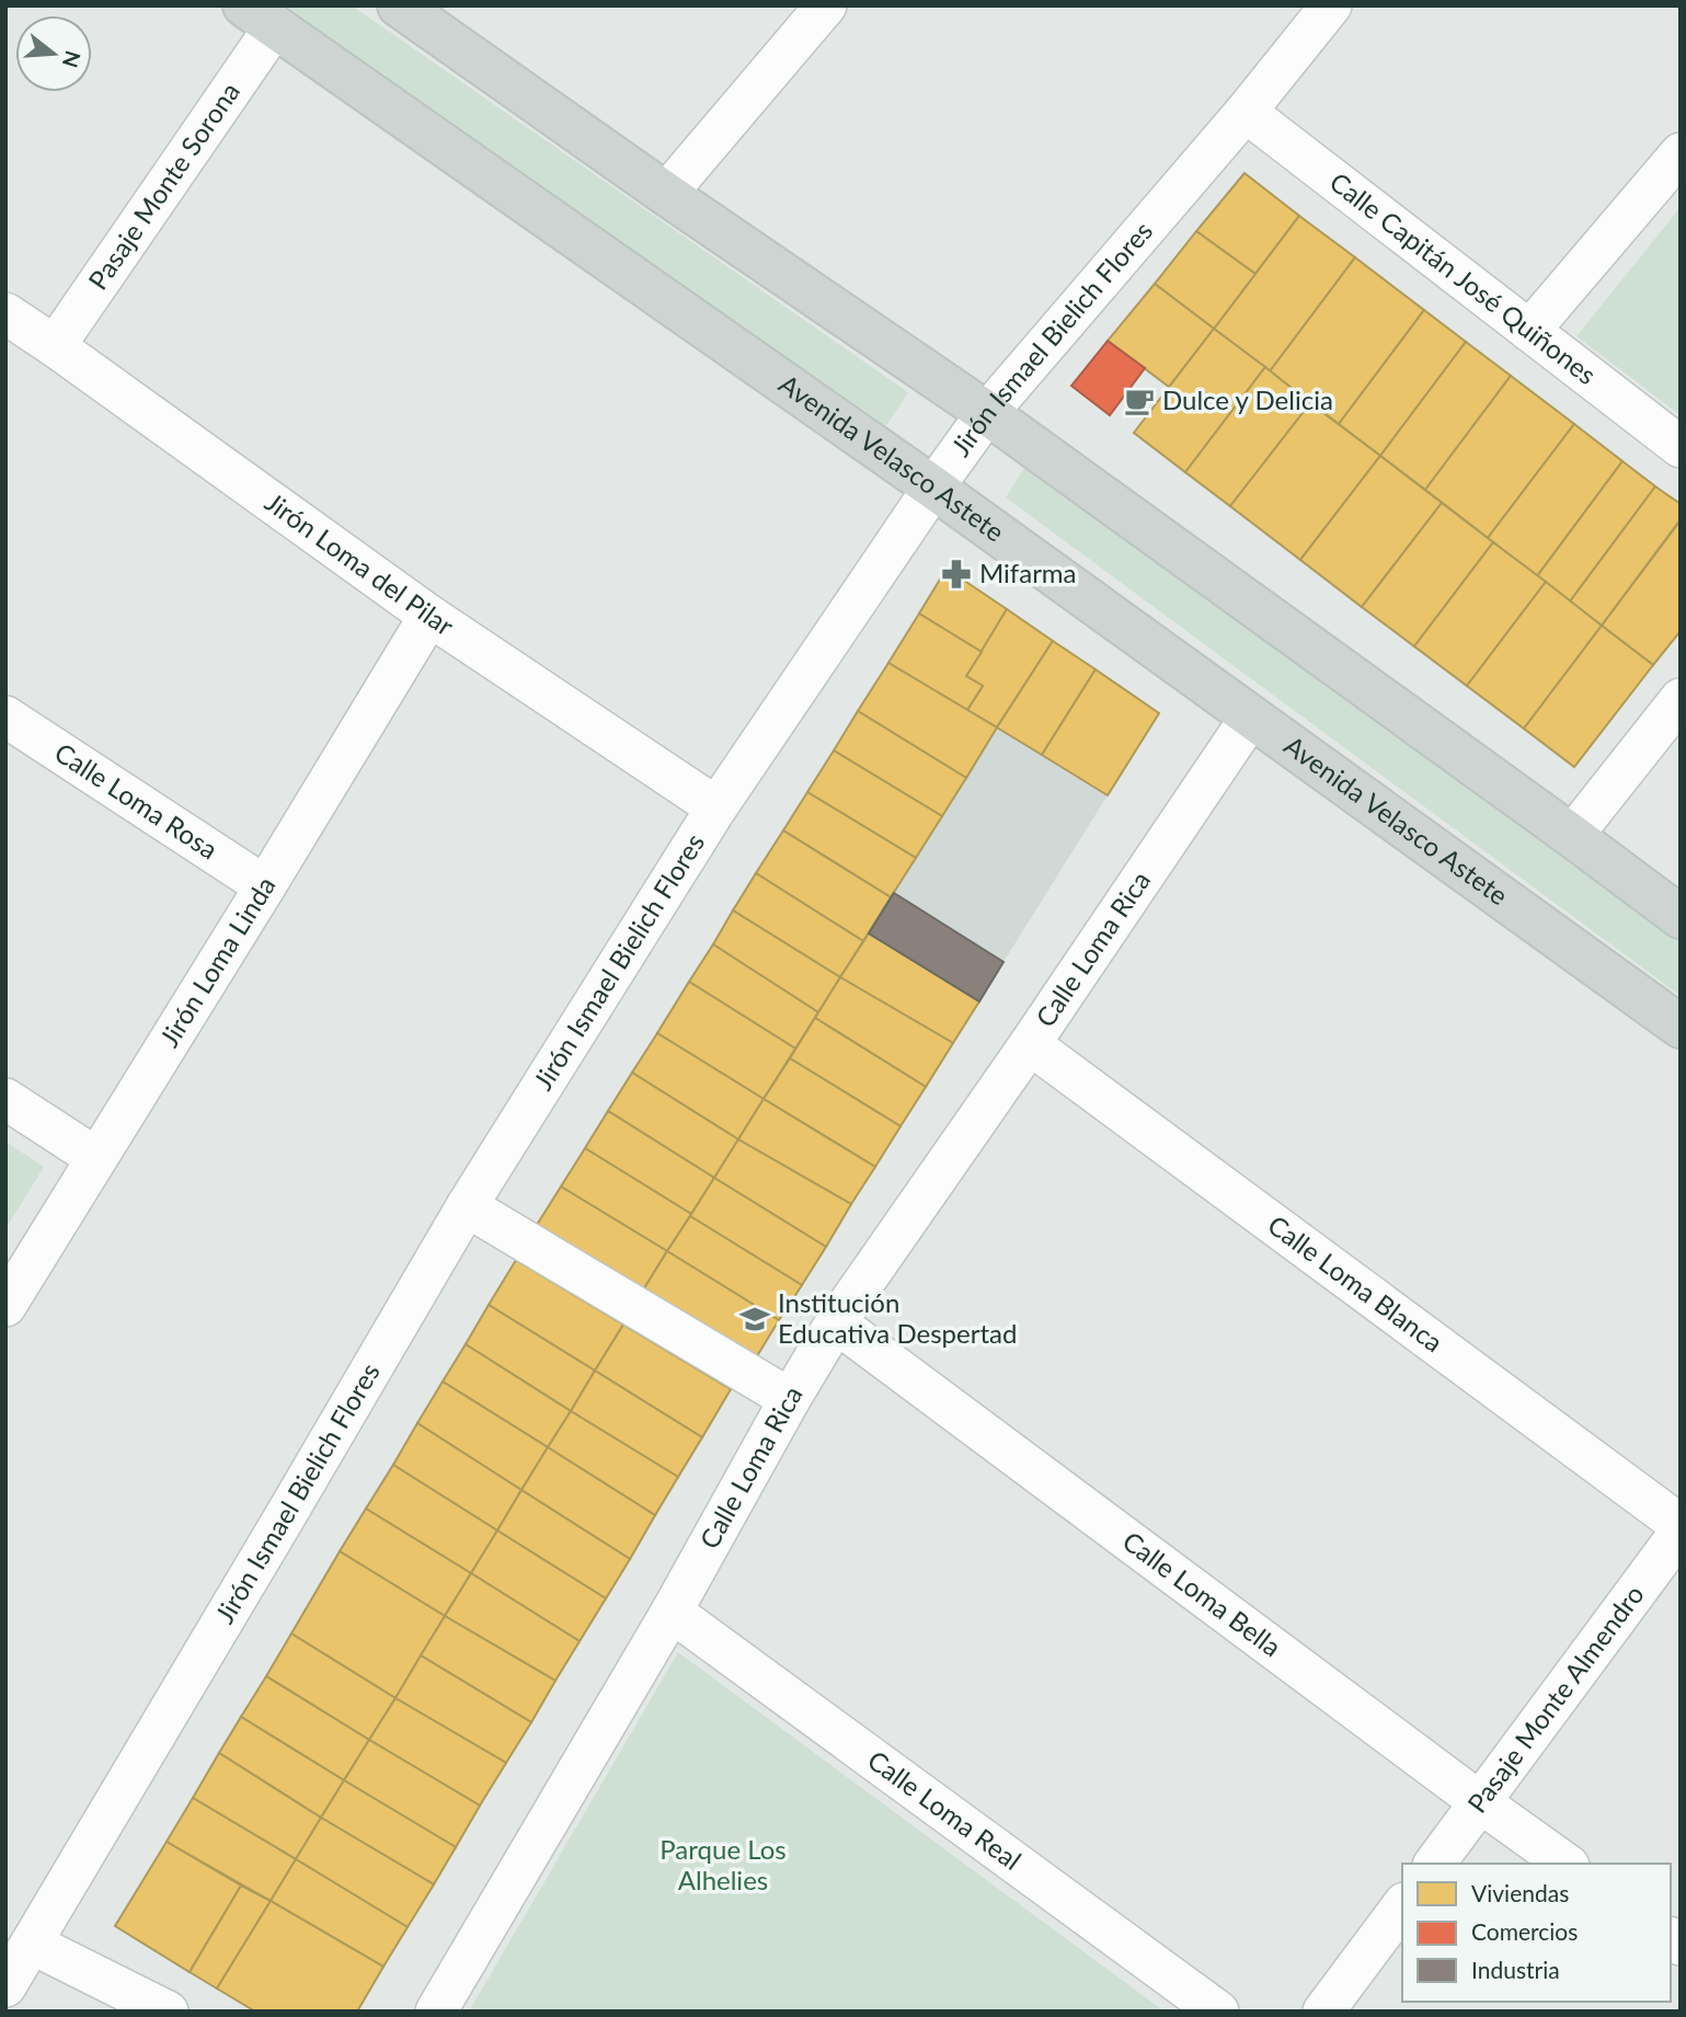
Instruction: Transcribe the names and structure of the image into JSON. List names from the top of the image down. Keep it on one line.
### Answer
{"streets":{"main road":["Avenida Velasco Astete"],"street":["Pasaje Monte Sorona","Calle Capitán José Quiñones","Jirón Ismael Bielich Flores","Jirón Loma del Pilar","Calle Loma Rosa","Calle Loma Rica","Jirón Loma Linda","Calle Loma Blanca","Calle Loma Bella","Pasaje Monte Almendro","Calle Loma Real"]},"crossings":[["Pasaje Monte Sorona","Avenida Velasco Astete"],["Pasaje Monte Sorona","Jirón Loma del Pilar"],["Calle Capitán José Quiñones","Jirón Ismael Bielich Flores"],["Jirón Ismael Bielich Flores","Avenida Velasco Astete"],["Jirón Ismael Bielich Flores","Jirón Loma del Pilar"],["Avenida Velasco Astete","Calle Loma Rica"],["Jirón Loma del Pilar","Jirón Loma Linda"],["Calle Loma Rosa","Jirón Loma Linda"],["Calle Loma Rica","Calle Loma Blanca"],["Calle Loma Rica","Calle Loma Bella"],["Calle Loma Rica","Calle Loma Real"],["Calle Loma Bella","Pasaje Monte Almendro"]],"parks":["Parque Los Alhelies"],"places":{"cafe":["Dulce y Delicia"],"pharmacy":["Mifarma"],"school or university":["Institución Educativa Despertad"]},"legend":["Viviendas","Comercios","Industria"],"north":"right"}
